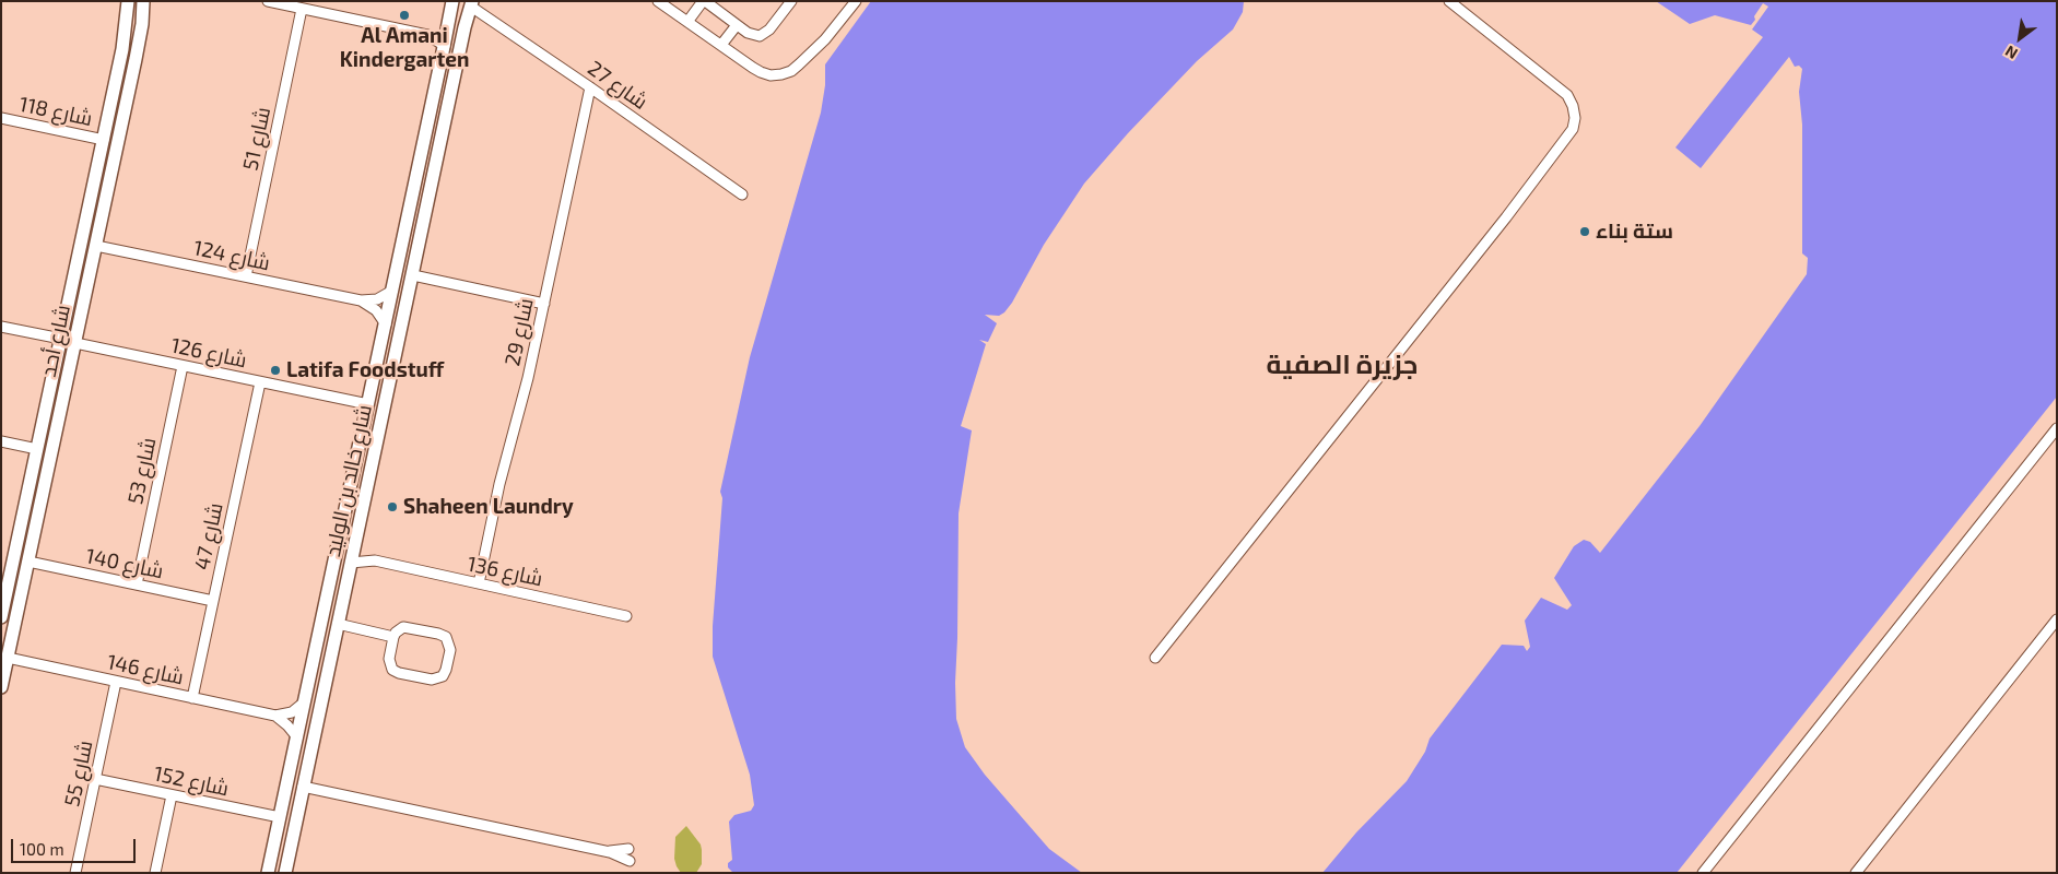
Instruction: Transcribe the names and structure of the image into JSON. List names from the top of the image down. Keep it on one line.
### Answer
{"streets":{"main road":["شارع أحد","شارع خالد بن الوليد"],"street":["شارع 27","شارع 118","شارع 51","شارع 124","شارع 29","شارع 126","شارع 53","شارع 47","شارع 140","شارع 136","شارع 146","شارع 55","شارع 152"]},"crossings":[["شارع 27","شارع 29"],["شارع 27","شارع خالد بن الوليد"],["شارع 118","شارع أحد"],["شارع 51","شارع 124"],["شارع 124","شارع أحد"],["شارع 124","شارع خالد بن الوليد"],["شارع 29","شارع 136"],["شارع أحد","شارع 126"],["شارع أحد","شارع 140"],["شارع أحد","شارع 146"],["شارع 126","شارع 53"],["شارع 126","شارع خالد بن الوليد"],["شارع 126","شارع 47"],["شارع 53","شارع 140"],["شارع خالد بن الوليد","شارع 136"],["شارع خالد بن الوليد","شارع 152"],["شارع 47","شارع 140"],["شارع 47","شارع 146"],["شارع 146","شارع 55"],["شارع 55","شارع 152"]],"districts":["جزيرة الصفية"],"places":["Al Amani Kindergarten","ستة بناء","Latifa Foodstuff","Shaheen Laundry"],"scale_bar":"100 m","north":"bottom left"}
